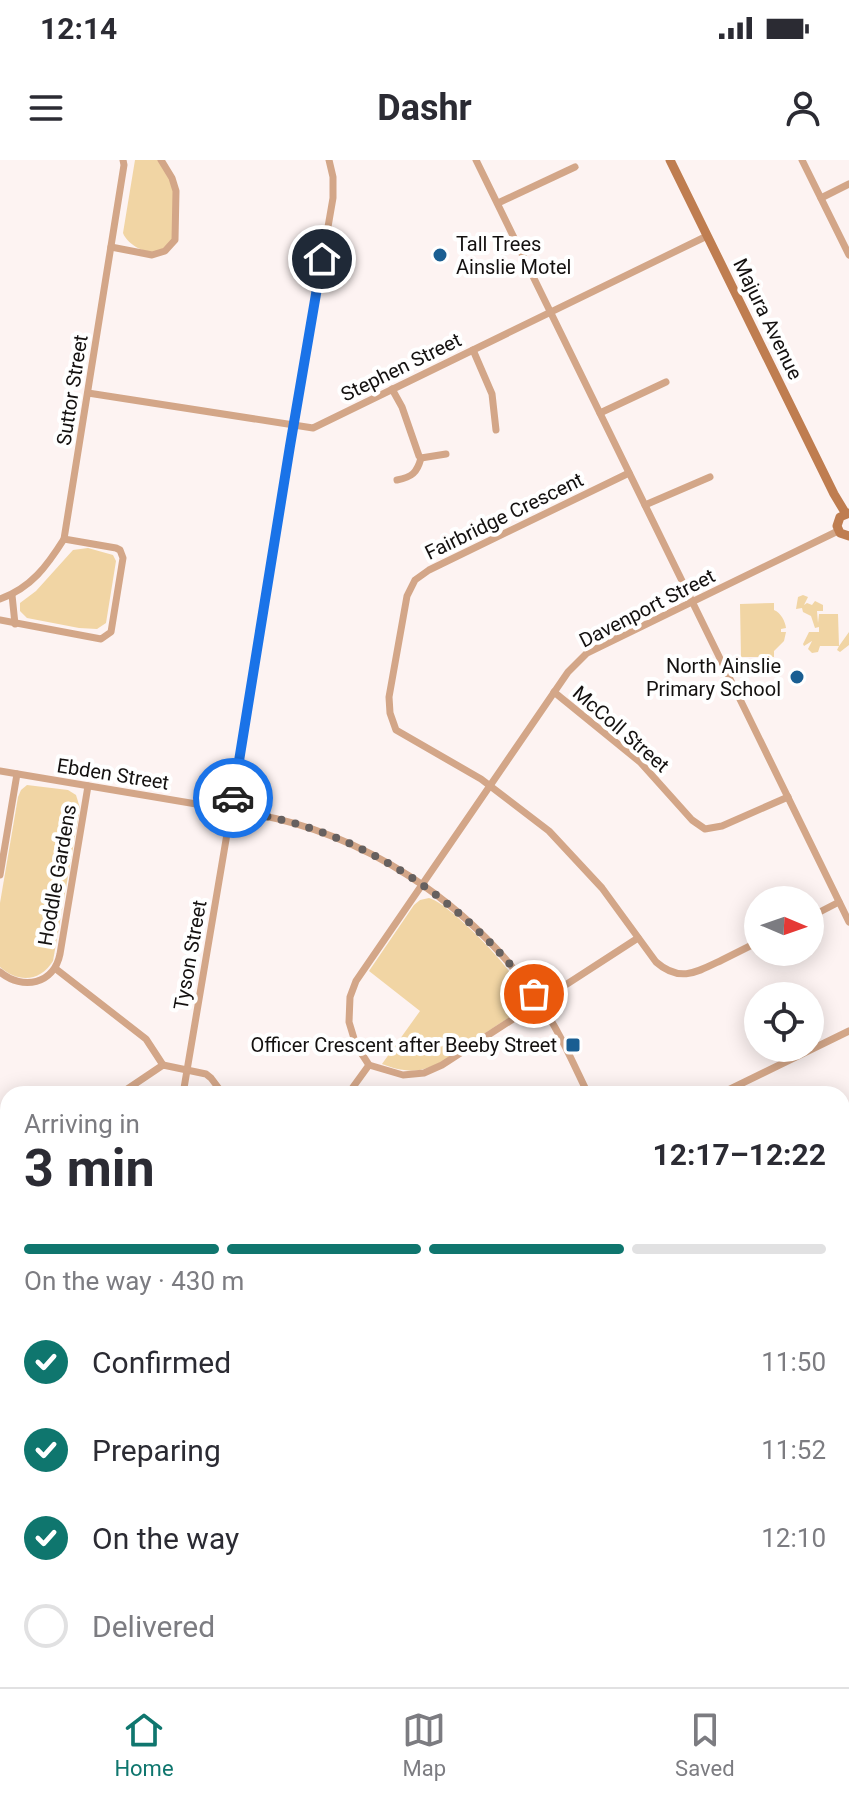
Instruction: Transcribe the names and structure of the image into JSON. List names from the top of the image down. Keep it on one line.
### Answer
{"streets":{"main road":["Majura Avenue"],"street":["Stephen Street","Suttor Street","Fairbridge Crescent","Davenport Street","McColl Street","Ebden Street","Hoddle Gardens","Tyson Street"]},"crossings":[["Majura Avenue","Stephen Street"],["Majura Avenue","Davenport Street"],["Stephen Street","Suttor Street"],["Fairbridge Crescent","Davenport Street"],["Davenport Street","McColl Street"],["Ebden Street","Hoddle Gardens"],["Ebden Street","Tyson Street"]],"places":{"other":["Tall Trees Ainslie Motel","North Ainslie Primary School"],"transit":["Officer Crescent after Beeby Street"]},"north":"right","page":{"status":"12:14","header":"Dashr","heading":["3 min","Arriving in","12:17–12:22"],"bar":"On the way · 430 m","list":[["Confirmed","11:50"],["Preparing","11:52"],["On the way","12:10"],"Delivered"],"tabs":["Home","Map","Saved"]}}
